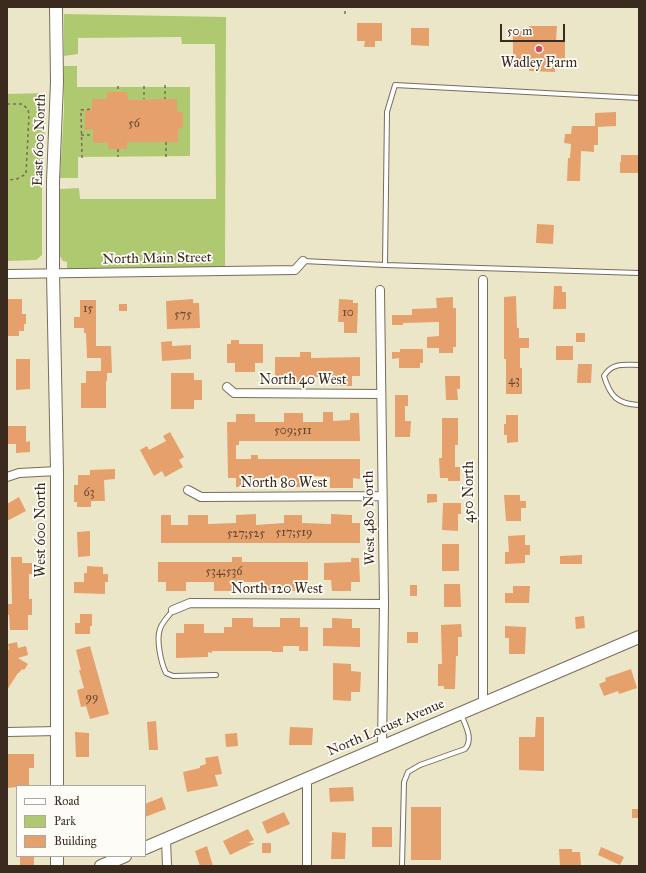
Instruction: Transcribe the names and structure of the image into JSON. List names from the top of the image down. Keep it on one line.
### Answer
{"streets":{"street":["East 600 North","North Main Street","North 40 West","North 80 West","450 North","West 480 North","West 600 North","North 120 West","North Locust Avenue"]},"crossings":[["East 600 North","North Main Street"],["East 600 North","West 600 North"],["North Main Street","West 600 North"],["North 40 West","West 480 North"],["North 80 West","West 480 North"],["450 North","North Locust Avenue"],["West 480 North","North 120 West"],["West 480 North","North Locust Avenue"]],"places":["Wadley Farm"],"house_numbers":["56","15","10","575","43","509;511","63","517;519","527;525","534;536","99"],"legend":["Road","Park","Building"],"scale_bar":"50 m"}
